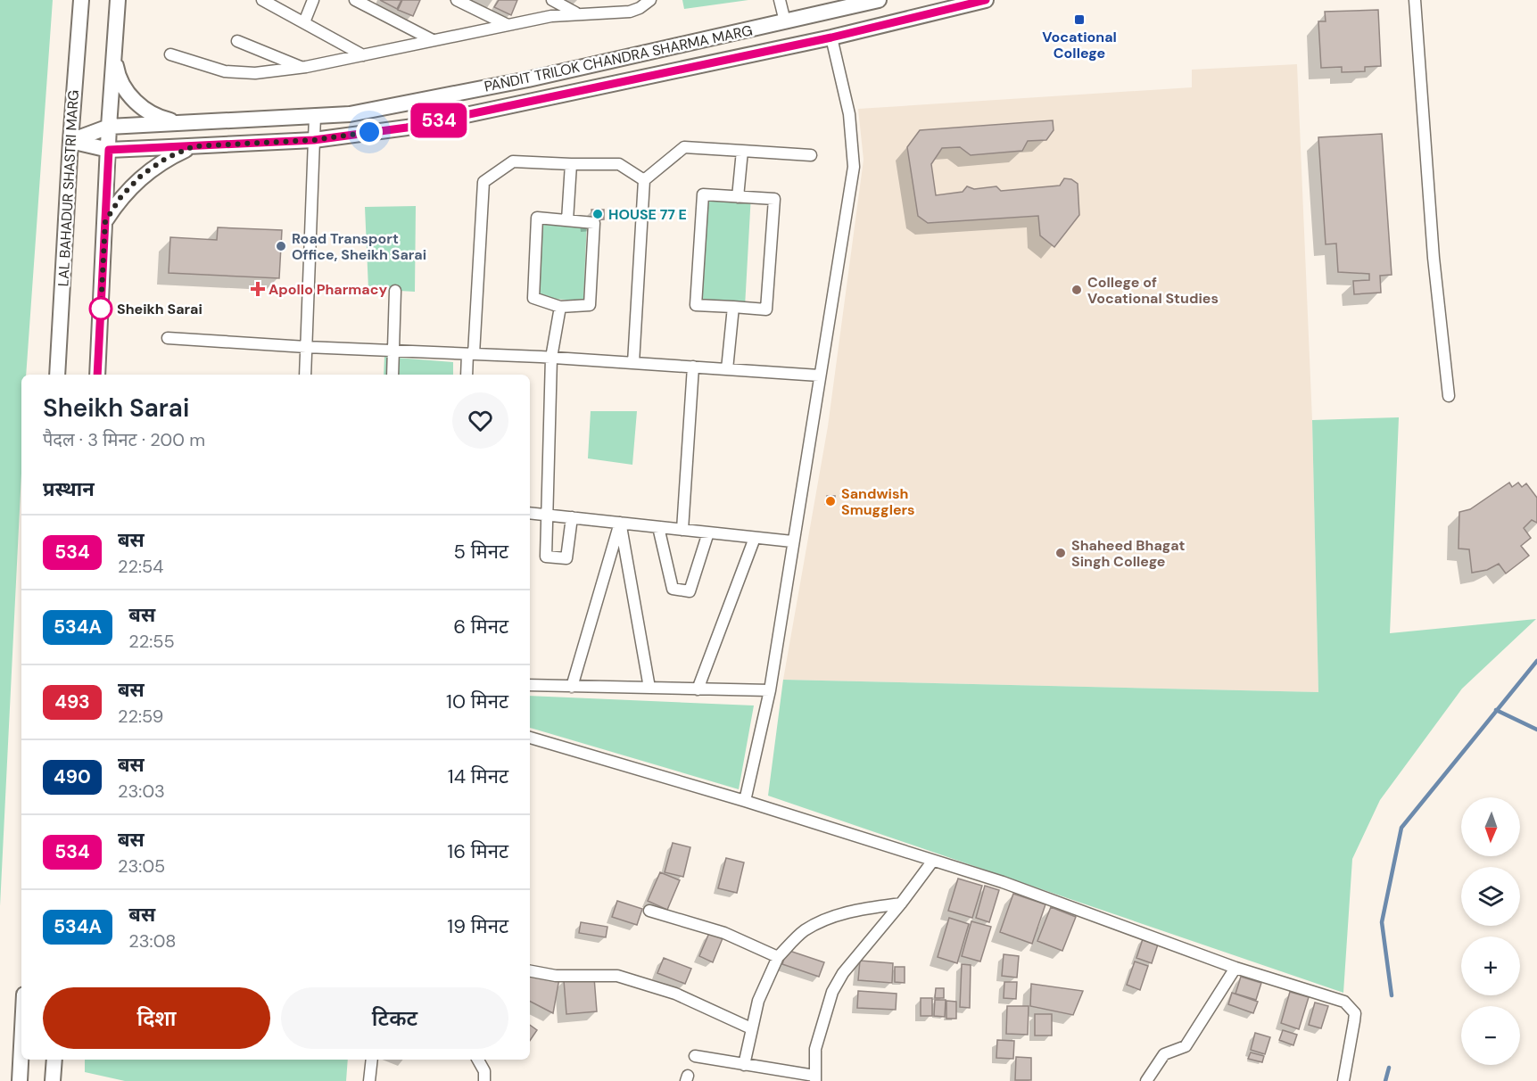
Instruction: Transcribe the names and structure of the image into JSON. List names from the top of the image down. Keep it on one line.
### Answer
{"streets":{"main road":["PANDIT TRILOK CHANDRA SHARMA MARG","LAL BAHADUR SHASTRI MARG"]},"crossings":[["PANDIT TRILOK CHANDRA SHARMA MARG","LAL BAHADUR SHASTRI MARG"]],"places":{"transit":["Vocational College"],"other":["HOUSE 77 E","Road Transport Office, Sheikh Sarai","College of Vocational Studies","Sheikh Sarai","Sandwish Smugglers","Shaheed Bhagat Singh College"],"health":["Apollo Pharmacy"]},"lines":["bus line 534"],"north":"bottom","page":{"on_map":"534","heading":[["Sheikh Sarai","पैदल · 3 मिनट · 200 m"],"प्रस्थान"],"list":[{"mark":"534","name":"बस","note":"22:54","value":"5 मिनट"},{"mark":"534A","name":"बस","note":"22:55","value":"6 मिनट"},{"mark":"493","name":"बस","note":"22:59","value":"10 मिनट"},{"mark":"490","name":"बस","note":"23:03","value":"14 मिनट"},{"mark":"534","name":"बस","note":"23:05","value":"16 मिनट"},{"mark":"534A","name":"बस","note":"23:08","value":"19 मिनट"}],"map_buttons":["+","−"],"buttons":["दिशा","टिकट"]}}
